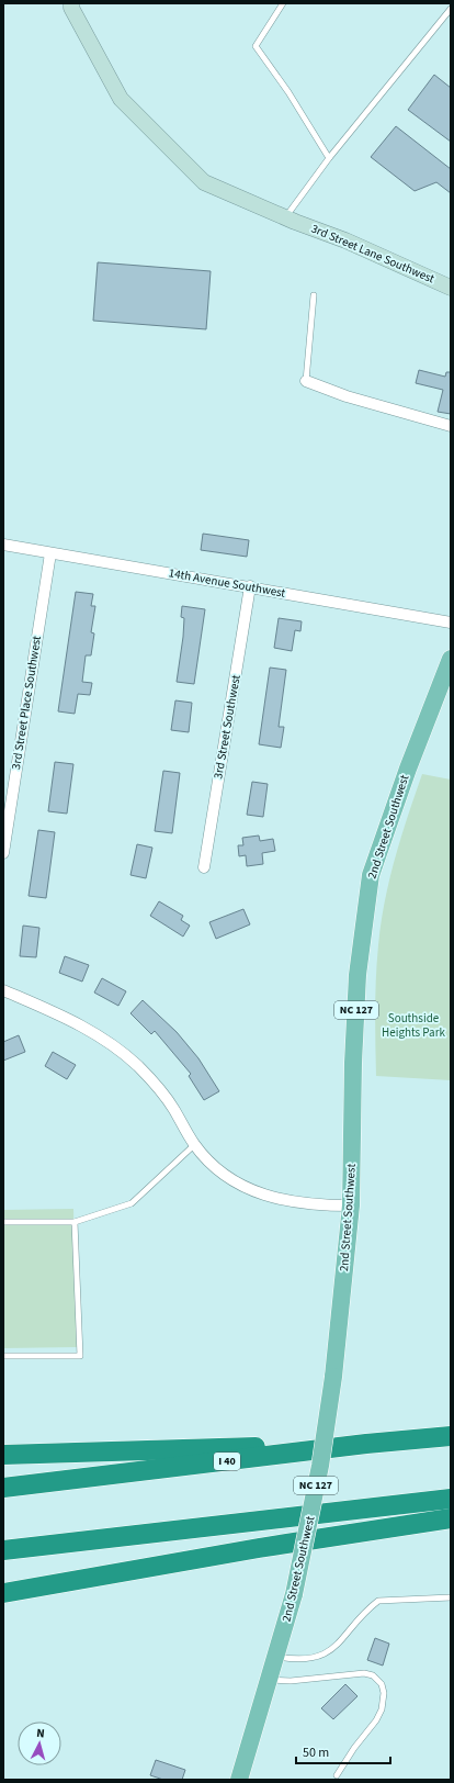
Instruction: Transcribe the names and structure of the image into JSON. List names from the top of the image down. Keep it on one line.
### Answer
{"streets":{"highway":["I 40"],"main road":["3rd Street Lane Southwest","2nd Street Southwest","NC 127"],"street":["14th Avenue Southwest","3rd Street Place Southwest","3rd Street Southwest"]},"crossings":[["14th Avenue Southwest","3rd Street Place Southwest"],["14th Avenue Southwest","3rd Street Southwest"]],"parks":["Southside Heights Park"],"scale_bar":"50 m","north":"top"}
